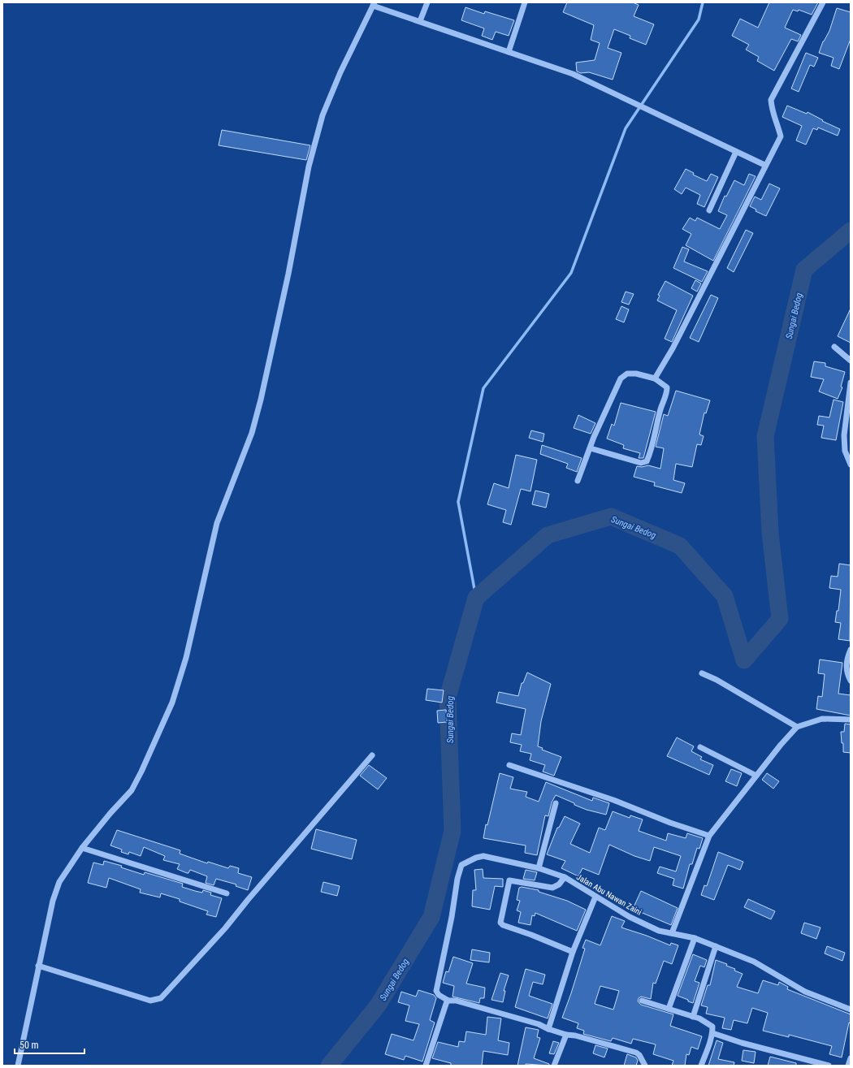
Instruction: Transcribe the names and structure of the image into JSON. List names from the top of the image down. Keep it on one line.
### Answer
{"streets":{"street":["Jalan Abu Nawan Zaini"]},"water":["Sungai Bedog"],"scale_bar":"50 m"}
